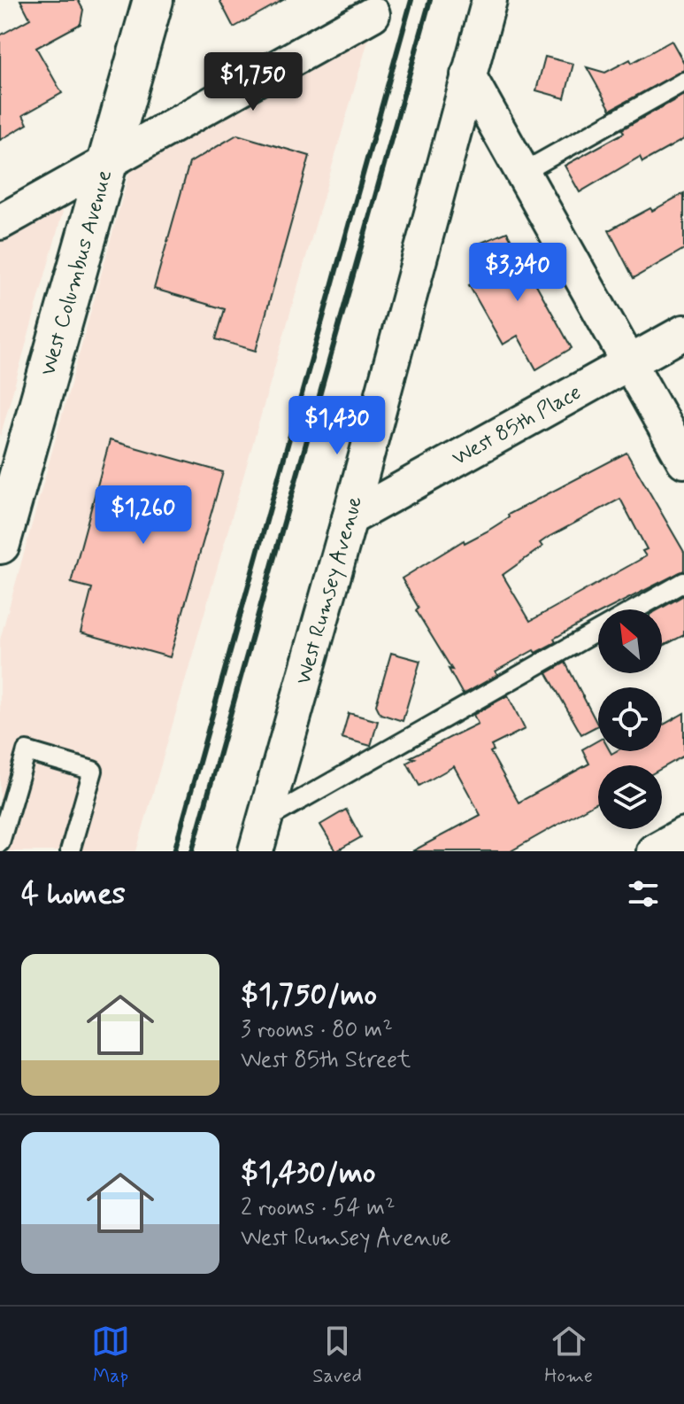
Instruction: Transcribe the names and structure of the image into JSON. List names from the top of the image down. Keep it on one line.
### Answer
{"streets":{"main road":["West Columbus Avenue"],"street":["West 85th Place","West Rumsey Avenue"]},"crossings":[["West 85th Place","West Rumsey Avenue"]],"north":"top left","page":{"price":["$1,750","$3,340","$1,430","$1,260"],"heading":"4 homes","list":[{"name":"$1,750/mo","note":"3 rooms · 80 m² · West 85th Street"},{"name":"$1,430/mo","note":"2 rooms · 54 m² · West Rumsey Avenue"}],"tabs":["Map","Saved","Home"]}}
